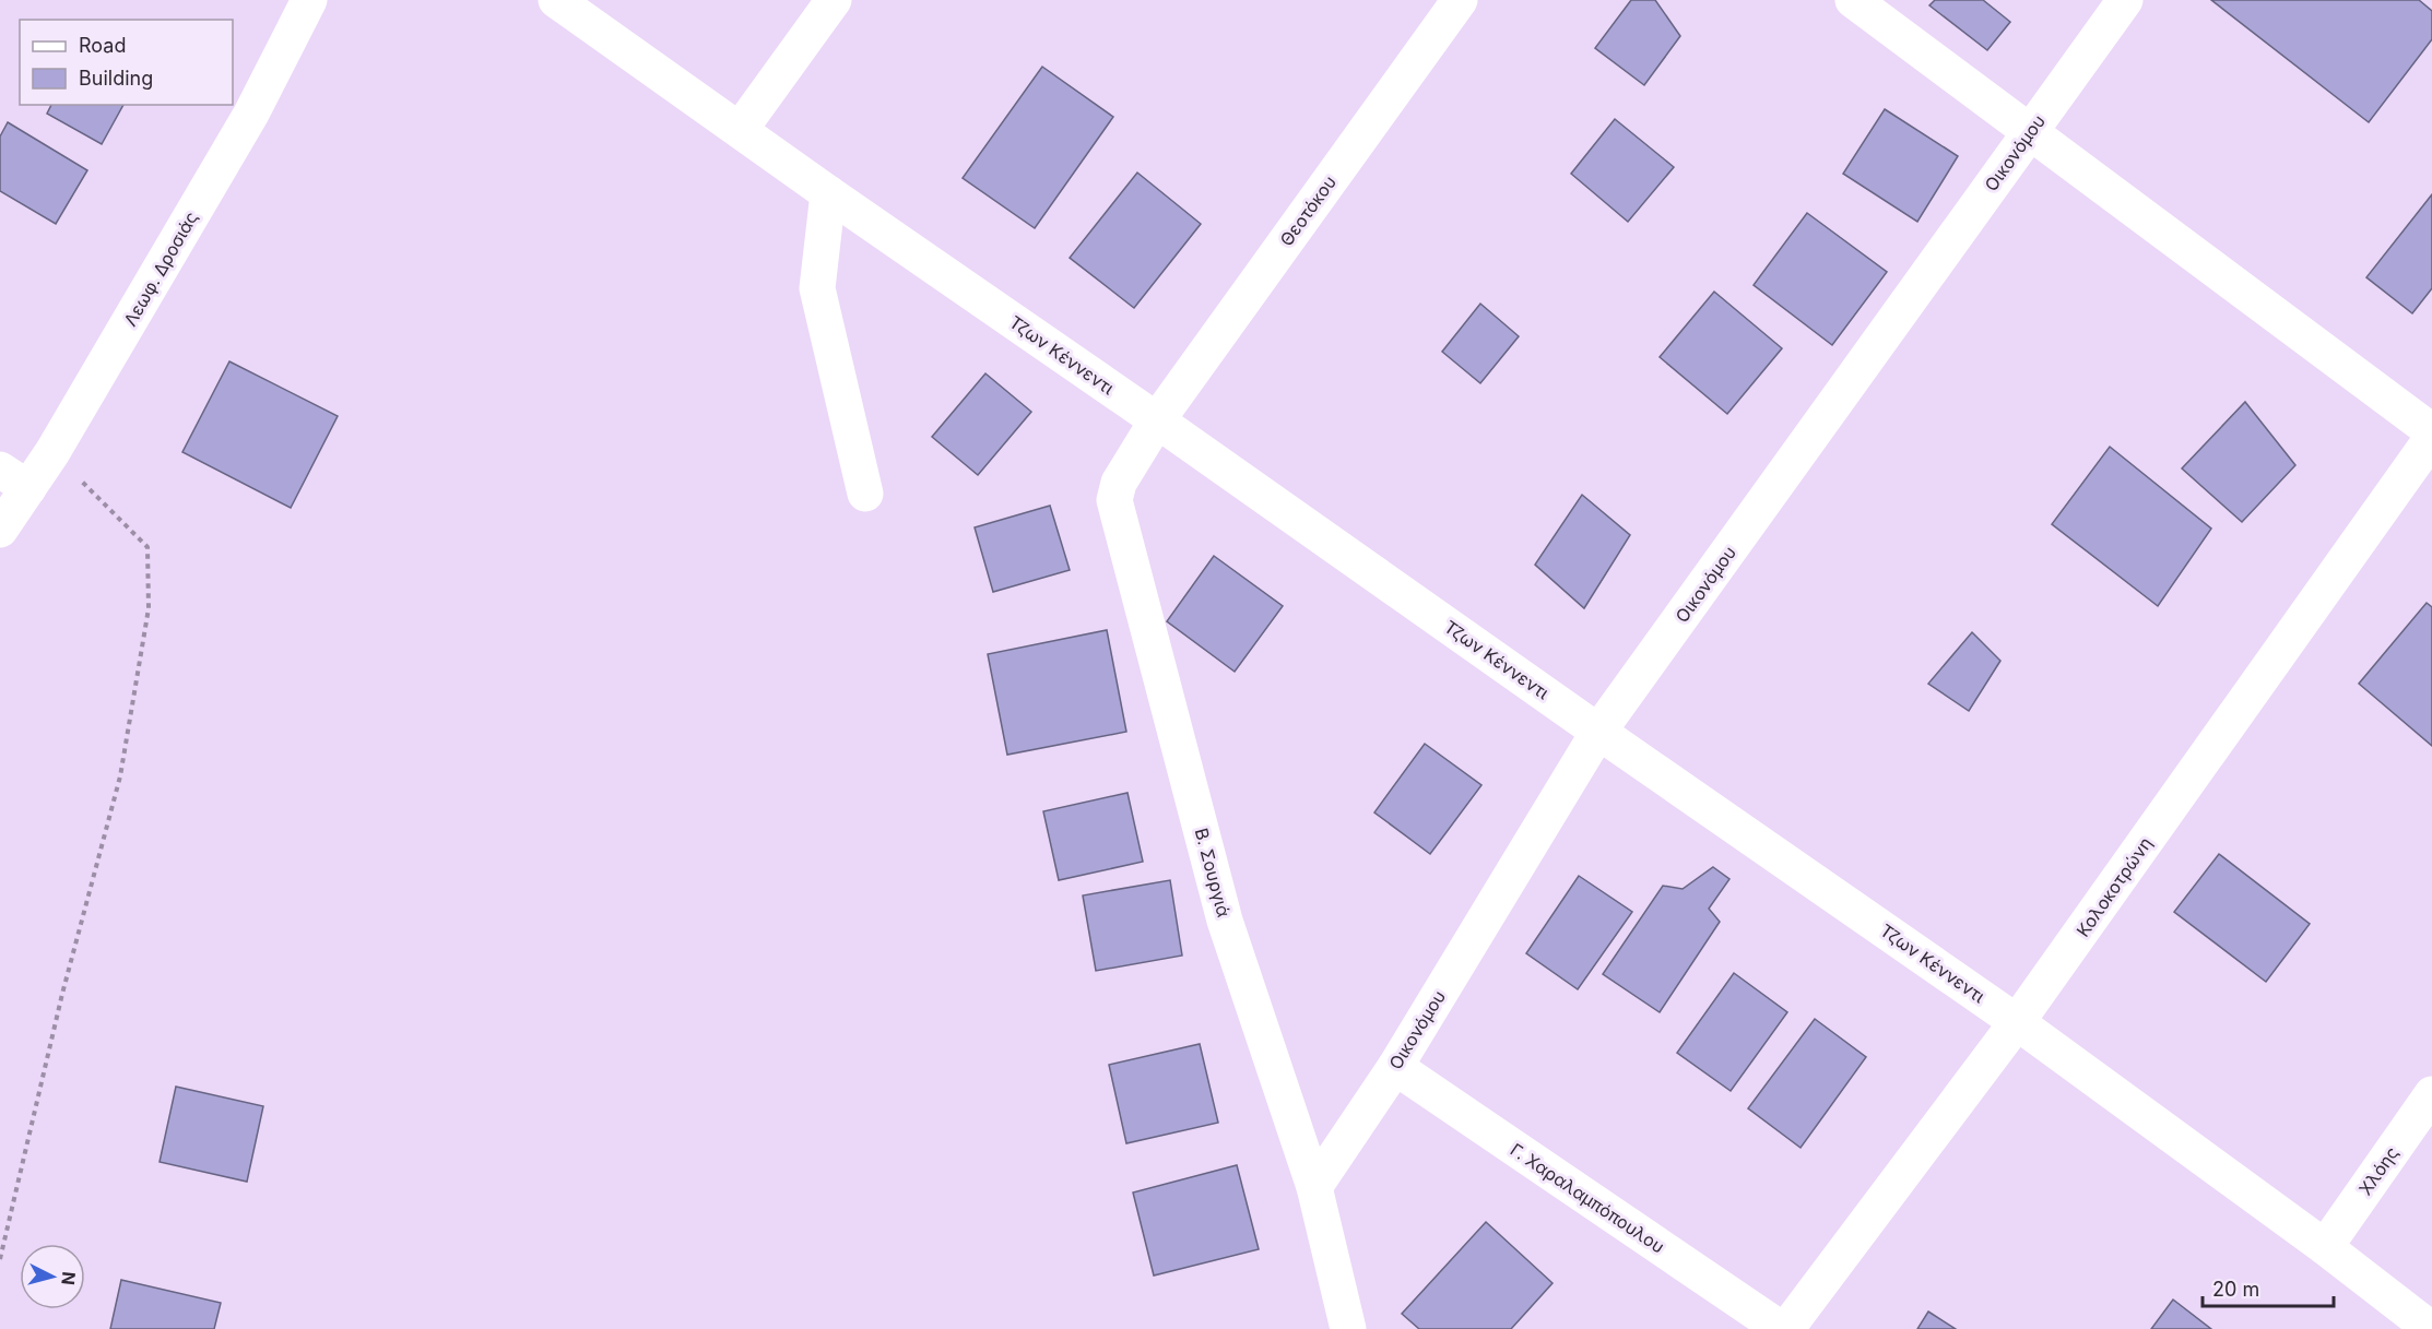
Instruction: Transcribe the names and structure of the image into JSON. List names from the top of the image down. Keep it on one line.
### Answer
{"streets":{"street":["Οικονόμου","Θεοτόκου","Λεωφ. Δροσιάς","Τζων Κέννεντι","Β. Σουργιά","Κολοκοτρώνη","Χλόης","Γ. Χαραλαμπόπουλου"]},"crossings":[["Οικονόμου","Τζων Κέννεντι"],["Οικονόμου","Β. Σουργιά"],["Οικονόμου","Γ. Χαραλαμπόπουλου"],["Θεοτόκου","Τζων Κέννεντι"],["Θεοτόκου","Β. Σουργιά"],["Τζων Κέννεντι","Β. Σουργιά"],["Τζων Κέννεντι","Κολοκοτρώνη"],["Τζων Κέννεντι","Χλόης"]],"legend":["Road","Building"],"scale_bar":"20 m","north":"right"}
